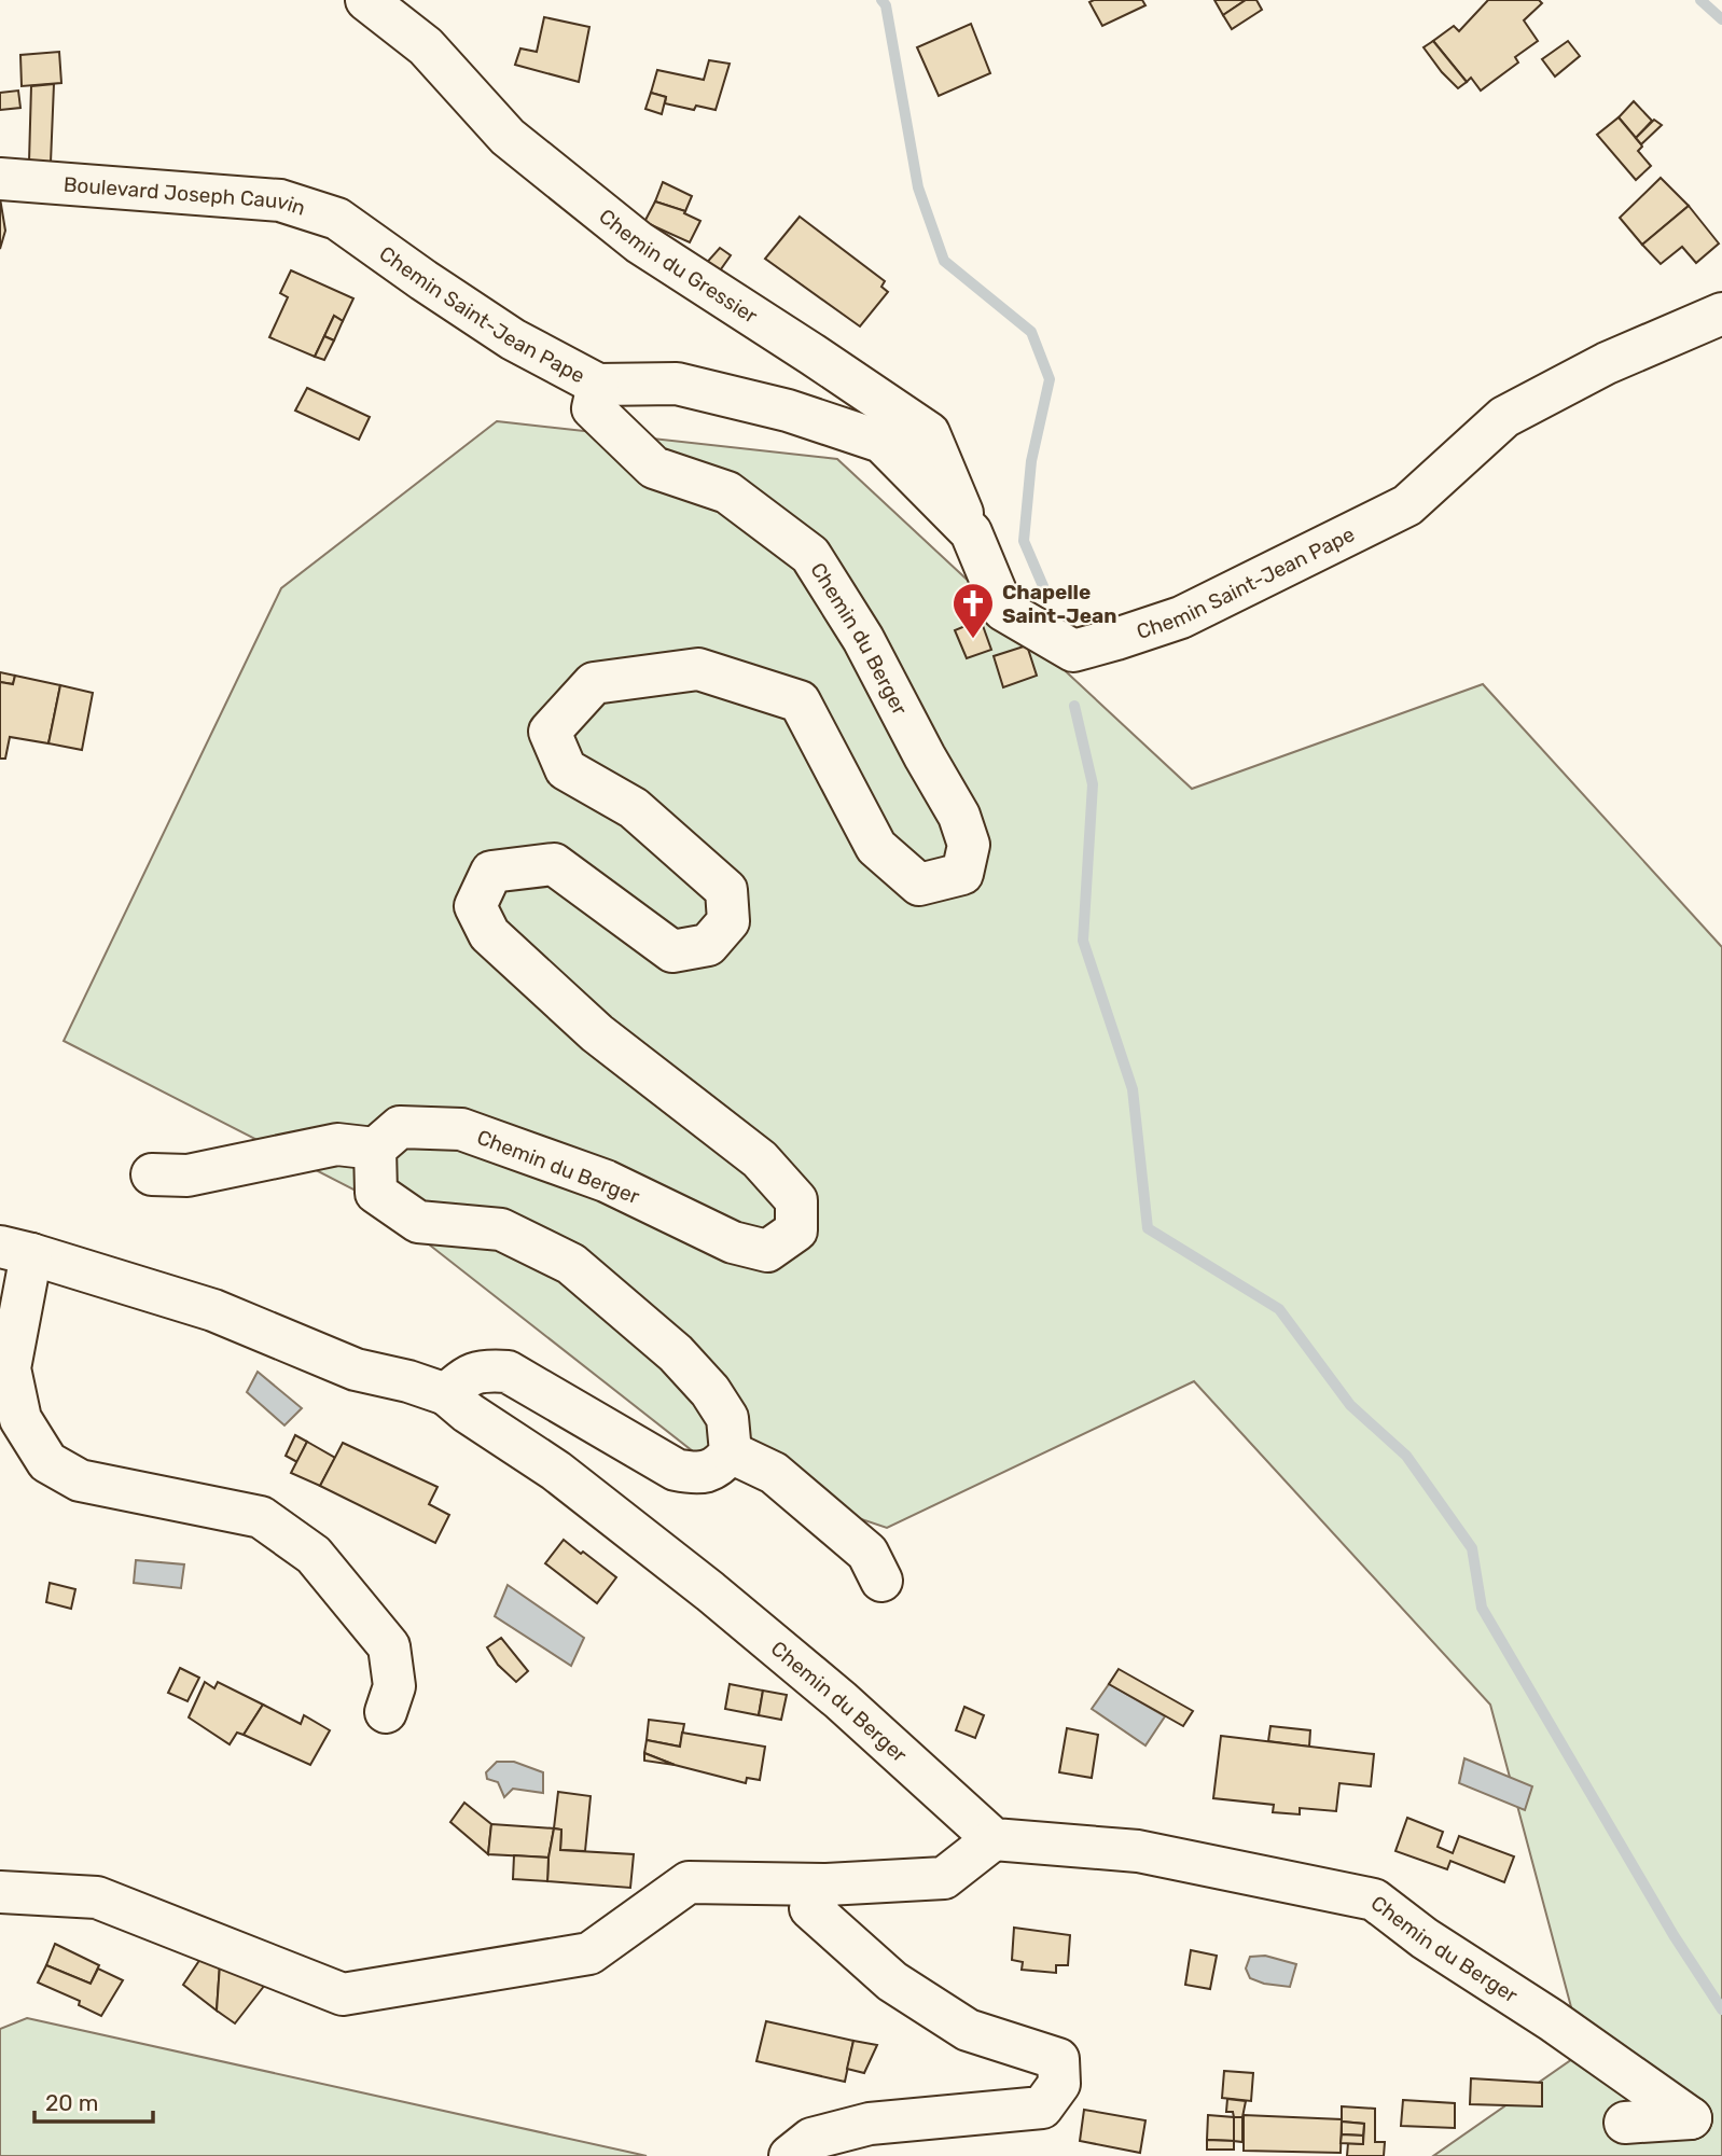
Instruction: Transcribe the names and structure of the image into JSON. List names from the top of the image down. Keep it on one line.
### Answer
{"streets":{"street":["Boulevard Joseph Cauvin","Chemin du Gressier","Chemin Saint-Jean Pape","Chemin du Berger"]},"crossings":[["Boulevard Joseph Cauvin","Chemin Saint-Jean Pape"],["Chemin du Gressier","Chemin Saint-Jean Pape"],["Chemin Saint-Jean Pape","Chemin du Berger"]],"places":{"church":["Chapelle Saint-Jean"]},"scale_bar":"20 m"}
